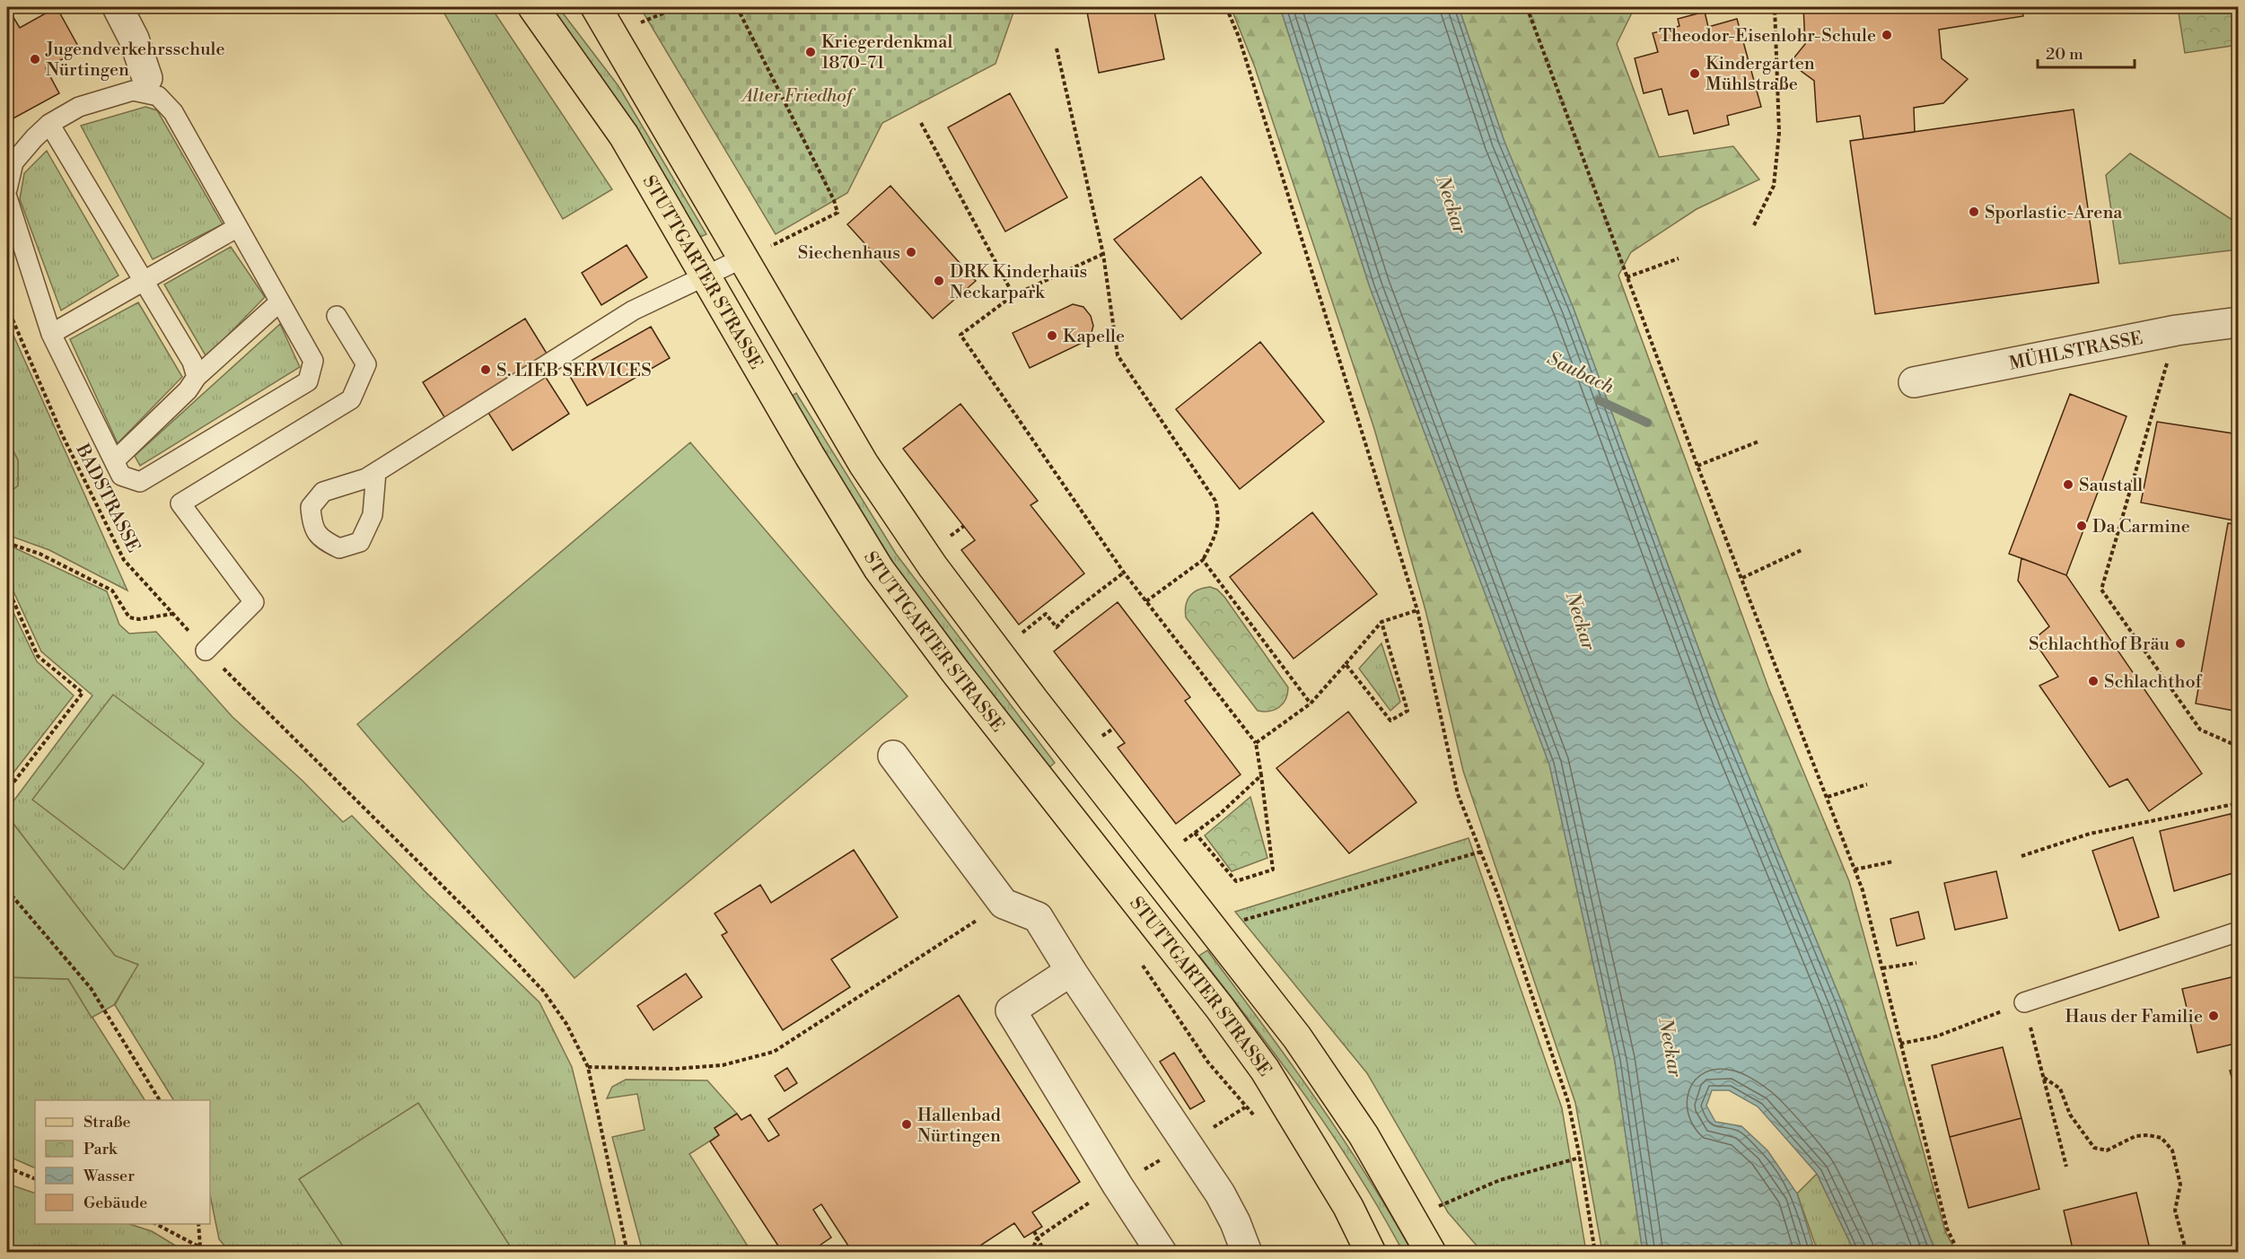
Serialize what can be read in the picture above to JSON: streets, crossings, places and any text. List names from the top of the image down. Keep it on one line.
{"streets":{"main road":["STUTTGARTER STRASSE"],"street":["MÜHLSTRASSE"],"path":["BADSTRASSE"]},"water":["Neckar","Saubach"],"parks":["Alter Friedhof"],"places":["Theodor-Eisenlohr-Schule","Kriegerdenkmal 1870-71","Jugendverkehrsschule Nürtingen","Kindergarten Mühlstraße","Sporlastic-Arena","Siechenhaus","DRK Kinderhaus Neckarpark","Kapelle","S. LIEB SERVICES","Saustall","Da Carmine","Schlachthof Bräu","Schlachthof","Haus der Familie","Hallenbad Nürtingen"],"legend":["Straße","Park","Wasser","Gebäude"],"scale_bar":"20 m"}
